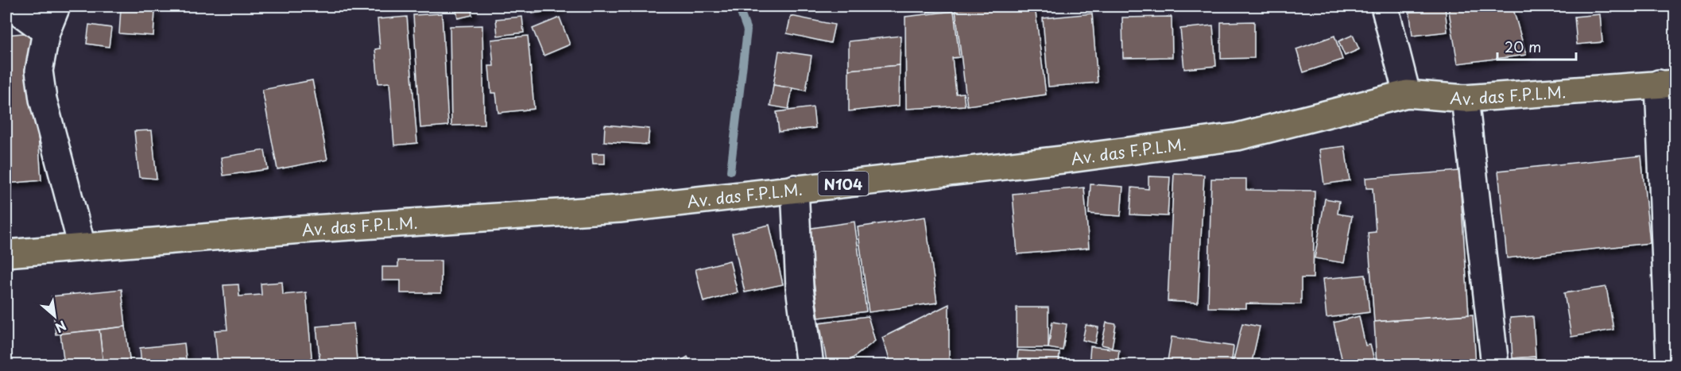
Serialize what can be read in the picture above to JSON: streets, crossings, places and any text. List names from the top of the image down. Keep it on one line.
{"streets":{"main road":["Av. das F.P.L.M.","N104"]},"scale_bar":"20 m","north":"bottom right"}
